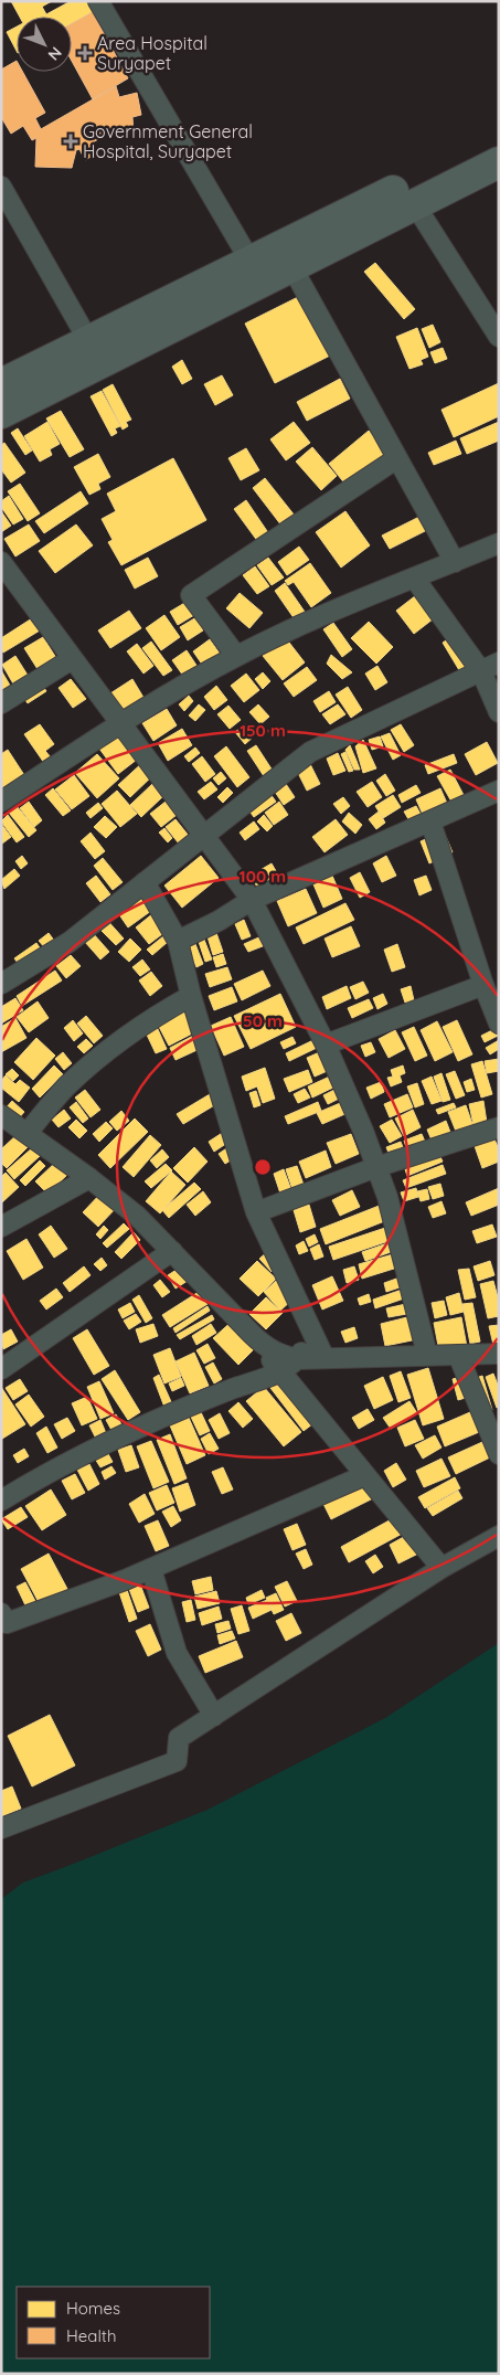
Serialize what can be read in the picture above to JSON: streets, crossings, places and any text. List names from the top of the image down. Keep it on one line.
{"places":{"health":["Area Hospital Suryapet","Government General Hospital, Suryapet"]},"legend":["Homes","Health"],"north":"bottom right","rings":["150 m","100 m","50 m"]}
